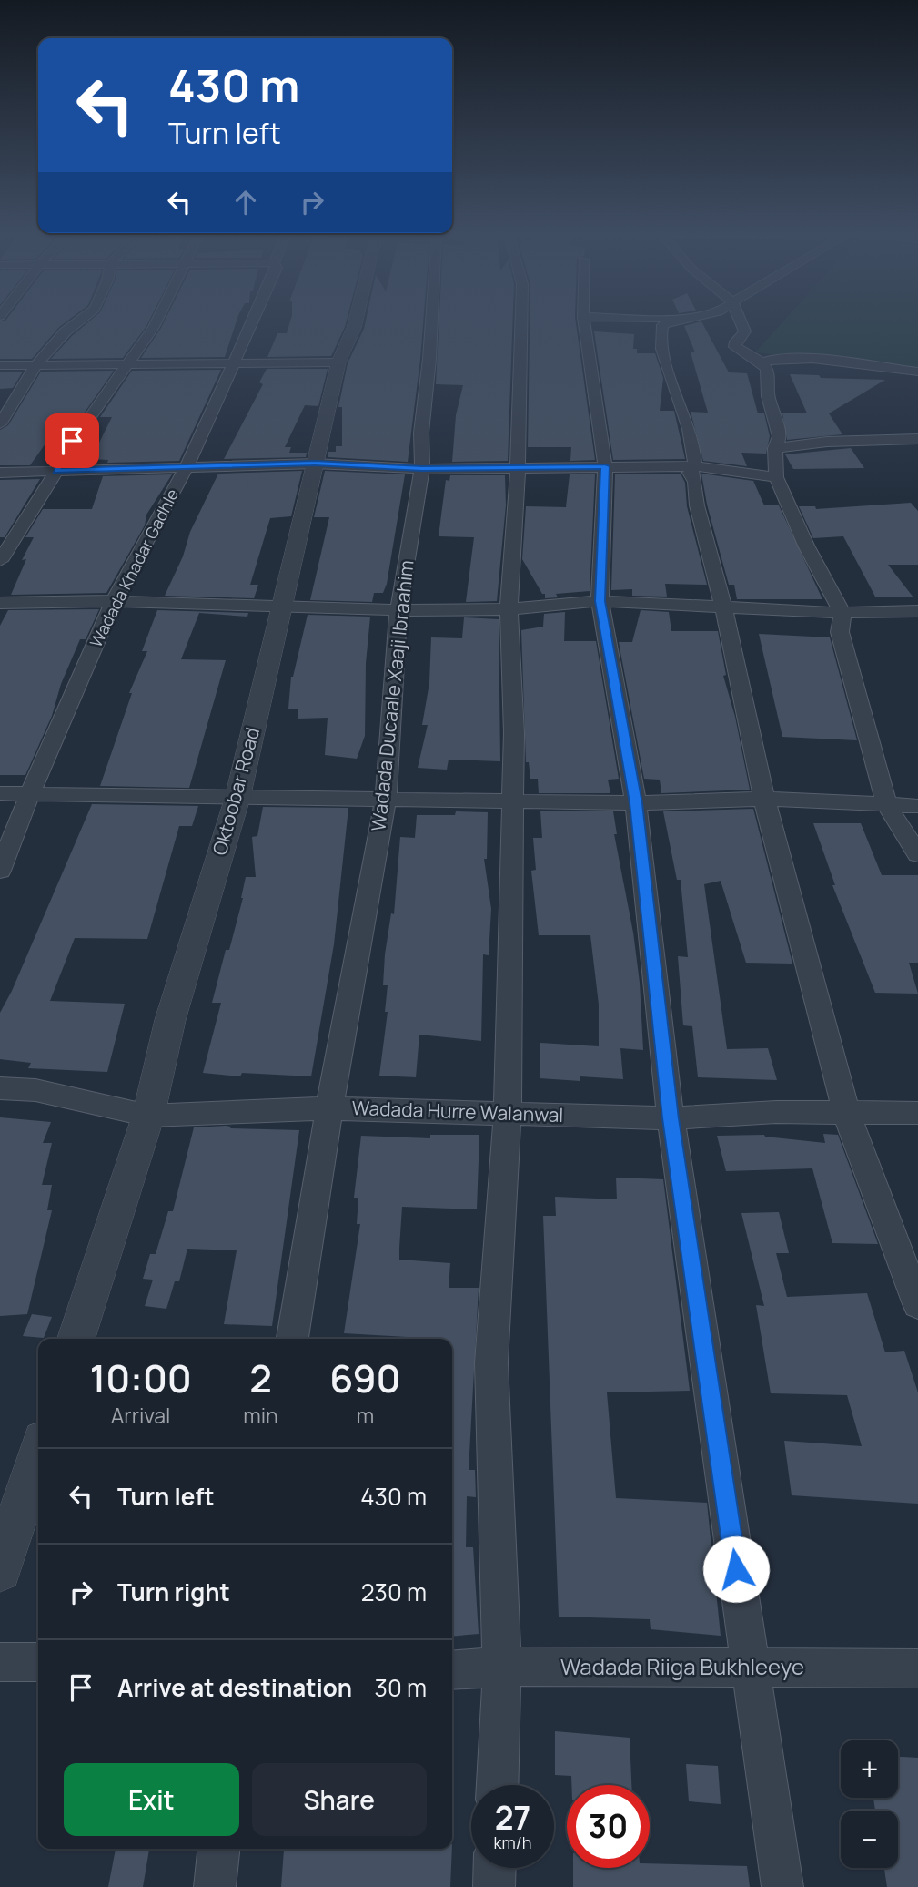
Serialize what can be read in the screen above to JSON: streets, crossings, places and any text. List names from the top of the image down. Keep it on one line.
{"streets":{"street":["Wadada Khadar Gadhle","Wadada Ducaale Xaaji Ibraahim","Oktoobar Road","Wadada Hurre Walanwal","Wadada Riiga Bukhleeye"]},"crossings":[["Wadada Ducaale Xaaji Ibraahim","Wadada Hurre Walanwal"],["Oktoobar Road","Wadada Hurre Walanwal"]],"page":{"turn":["430 m","Turn left"],"eta":["10:00","Arrival","2","min","690","m"],"list":[{"name":"Turn left","value":"430 m"},{"name":"Turn right","value":"230 m"},{"name":"Arrive at destination","value":"30 m"}],"map_buttons":["+","−"],"buttons":["Exit","Share"],"speed":"27 km/h","limit":"30"}}
